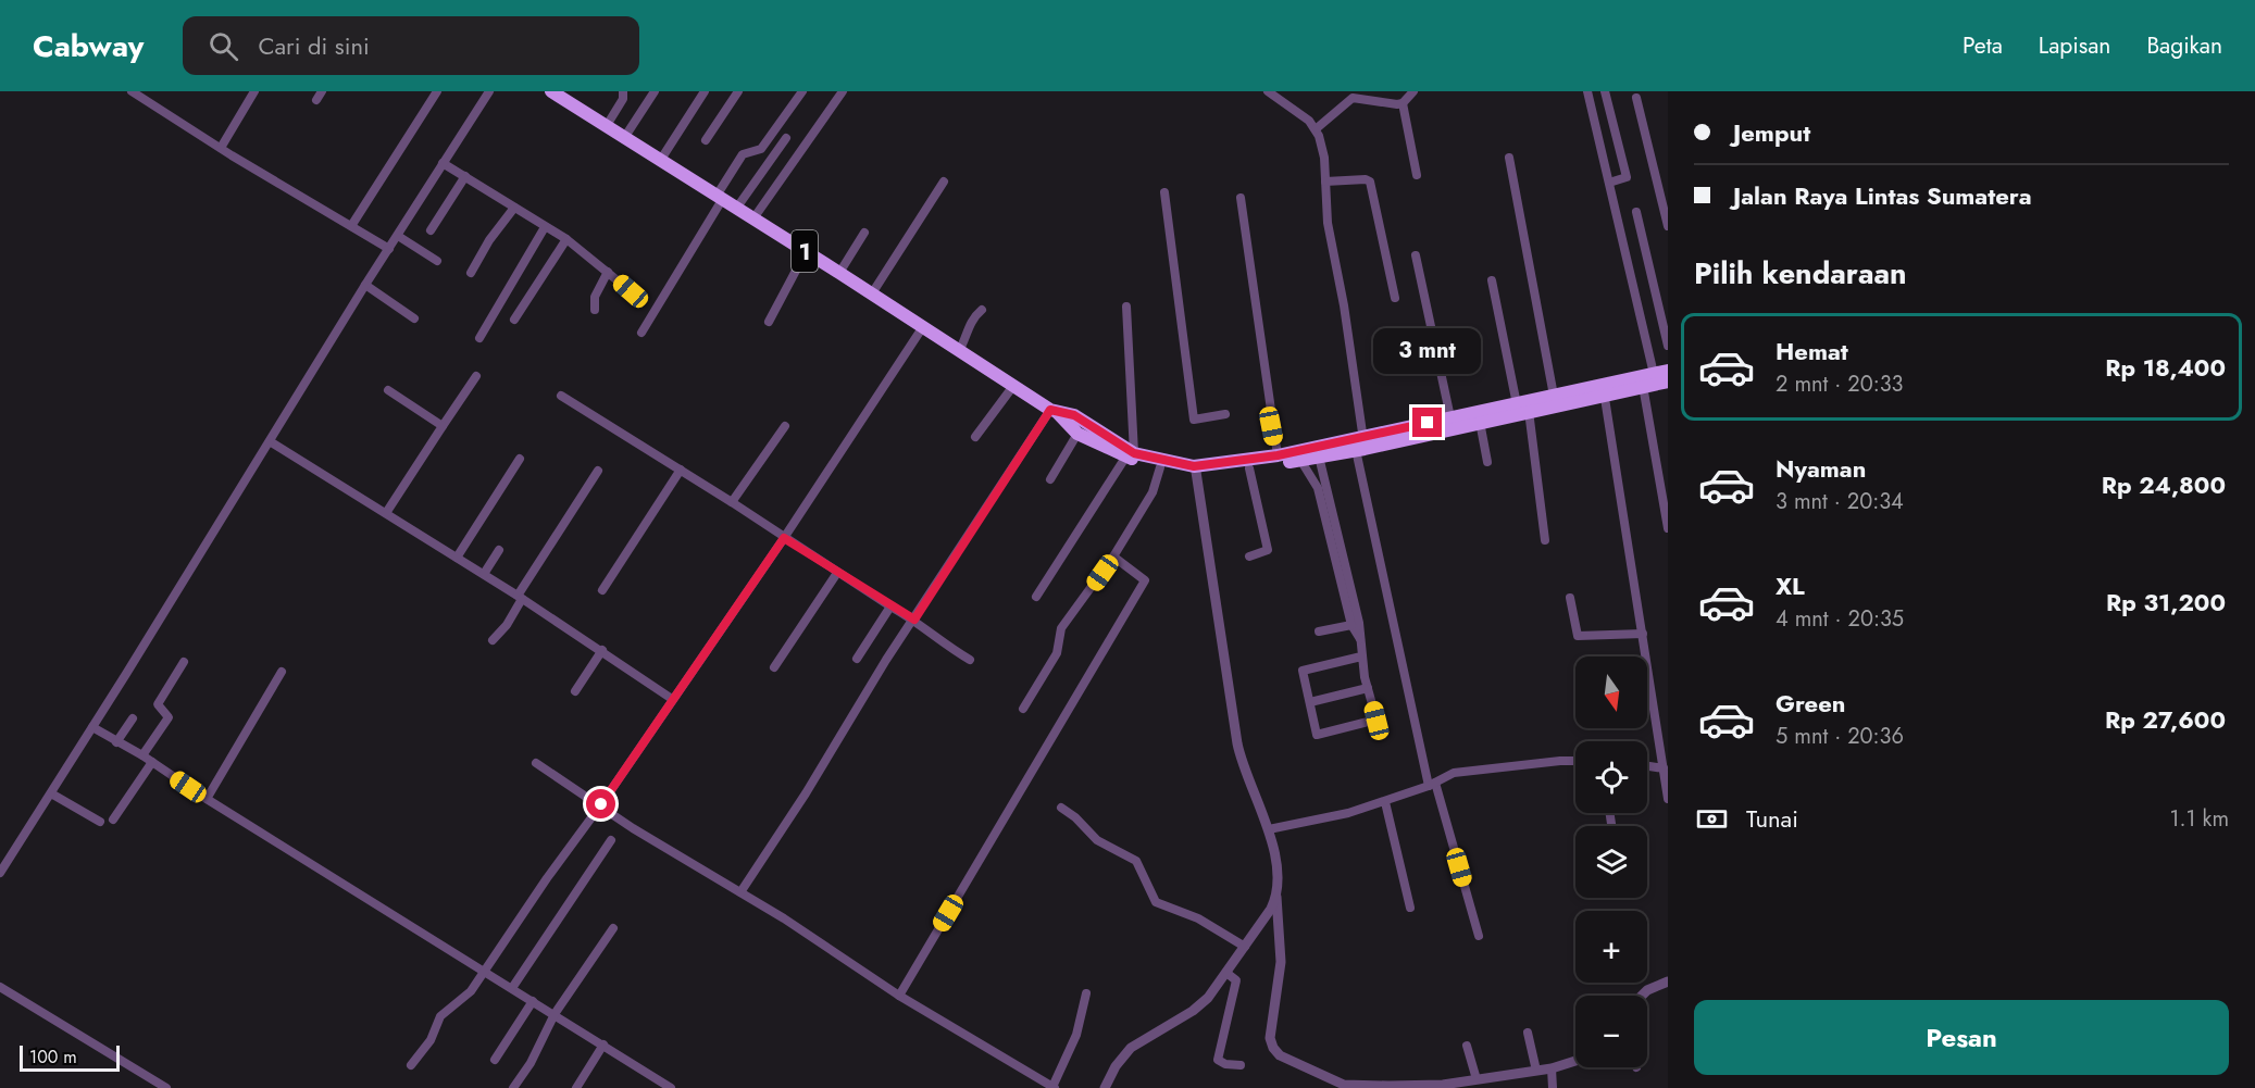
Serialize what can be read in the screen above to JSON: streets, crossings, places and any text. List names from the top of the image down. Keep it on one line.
{"streets":{"highway":["1"]},"scale_bar":"100 m","north":"bottom","page":{"header":"Cabway","search":"Cari di sini","nav":["Peta","Lapisan","Bagikan"],"banner":["Jemput","Jalan Raya Lintas Sumatera"],"heading":"Pilih kendaraan","list":[{"name":"Hemat","note":"2 mnt · 20:33","value":"Rp 18,400"},{"name":"Nyaman","note":"3 mnt · 20:34","value":"Rp 24,800"},{"name":"XL","note":"4 mnt · 20:35","value":"Rp 31,200"},{"name":"Green","note":"5 mnt · 20:36","value":"Rp 27,600"}],"bubble":"3 mnt","map_buttons":["+","−"],"pay":["Tunai","1.1 km"],"buttons":"Pesan","scale":"100 m"}}
